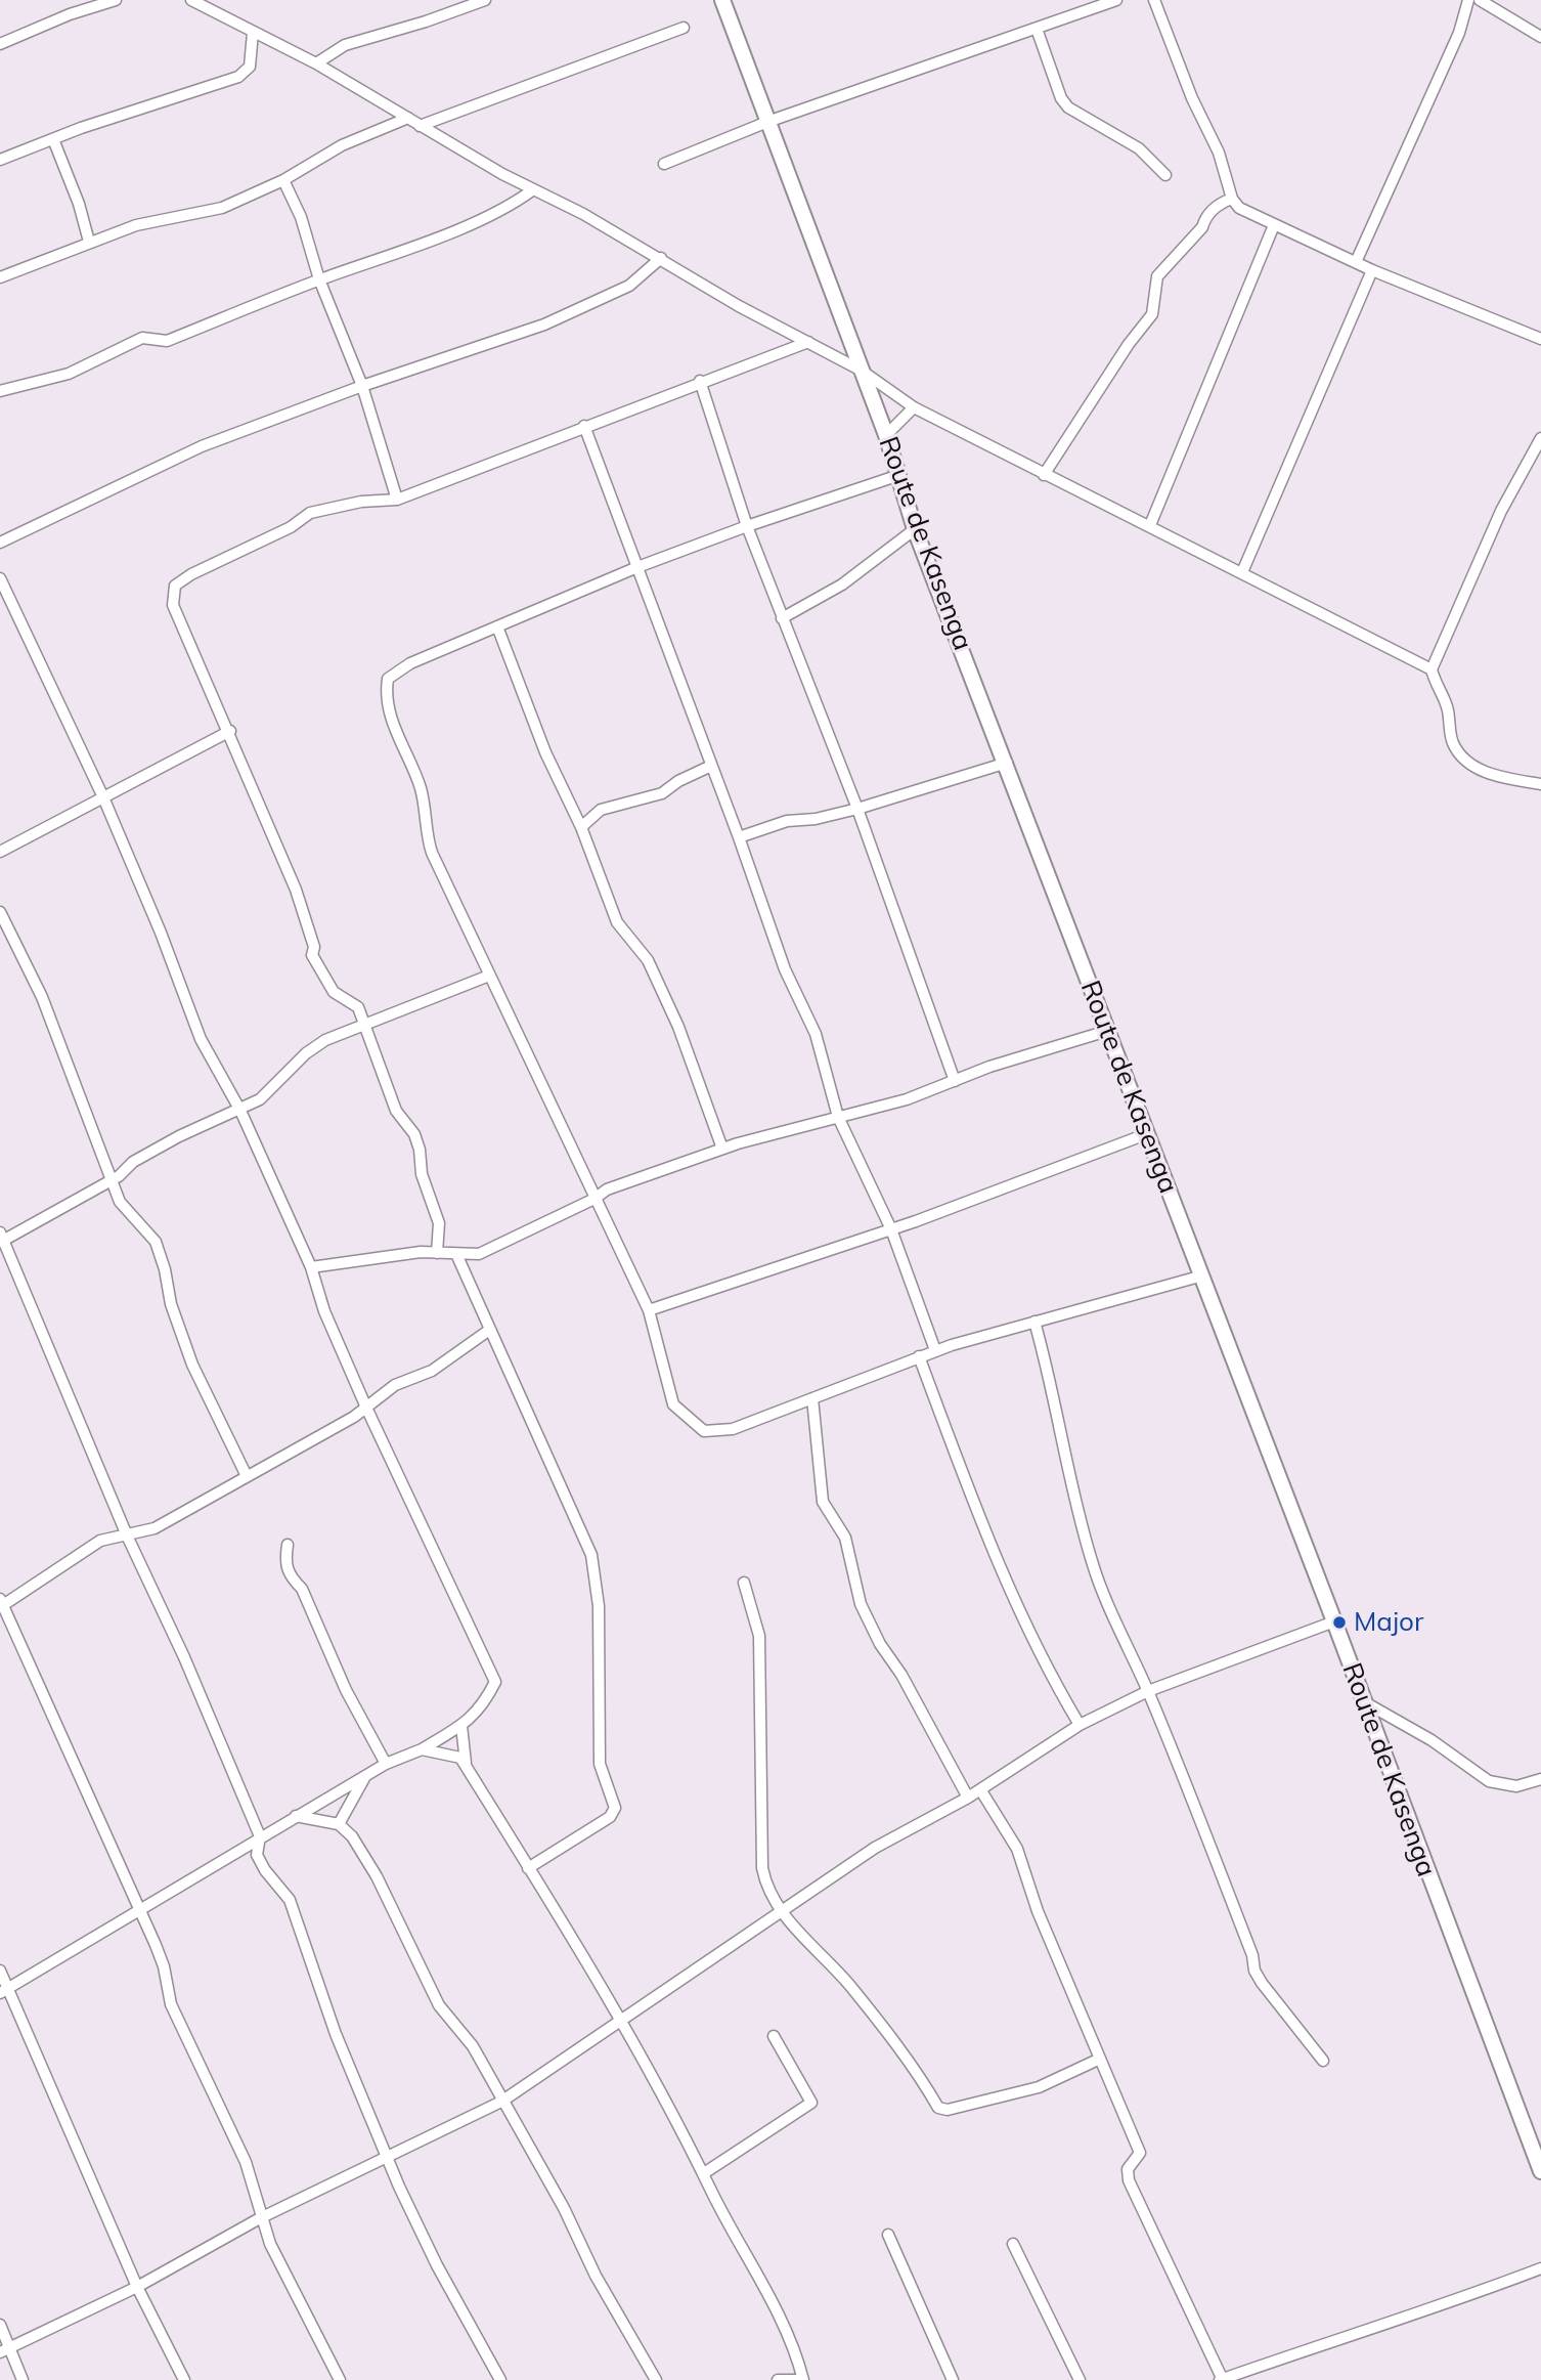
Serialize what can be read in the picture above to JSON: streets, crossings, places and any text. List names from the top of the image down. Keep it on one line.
{"streets":{"highway":["Route de Kasenga"]},"places":["Major"]}
